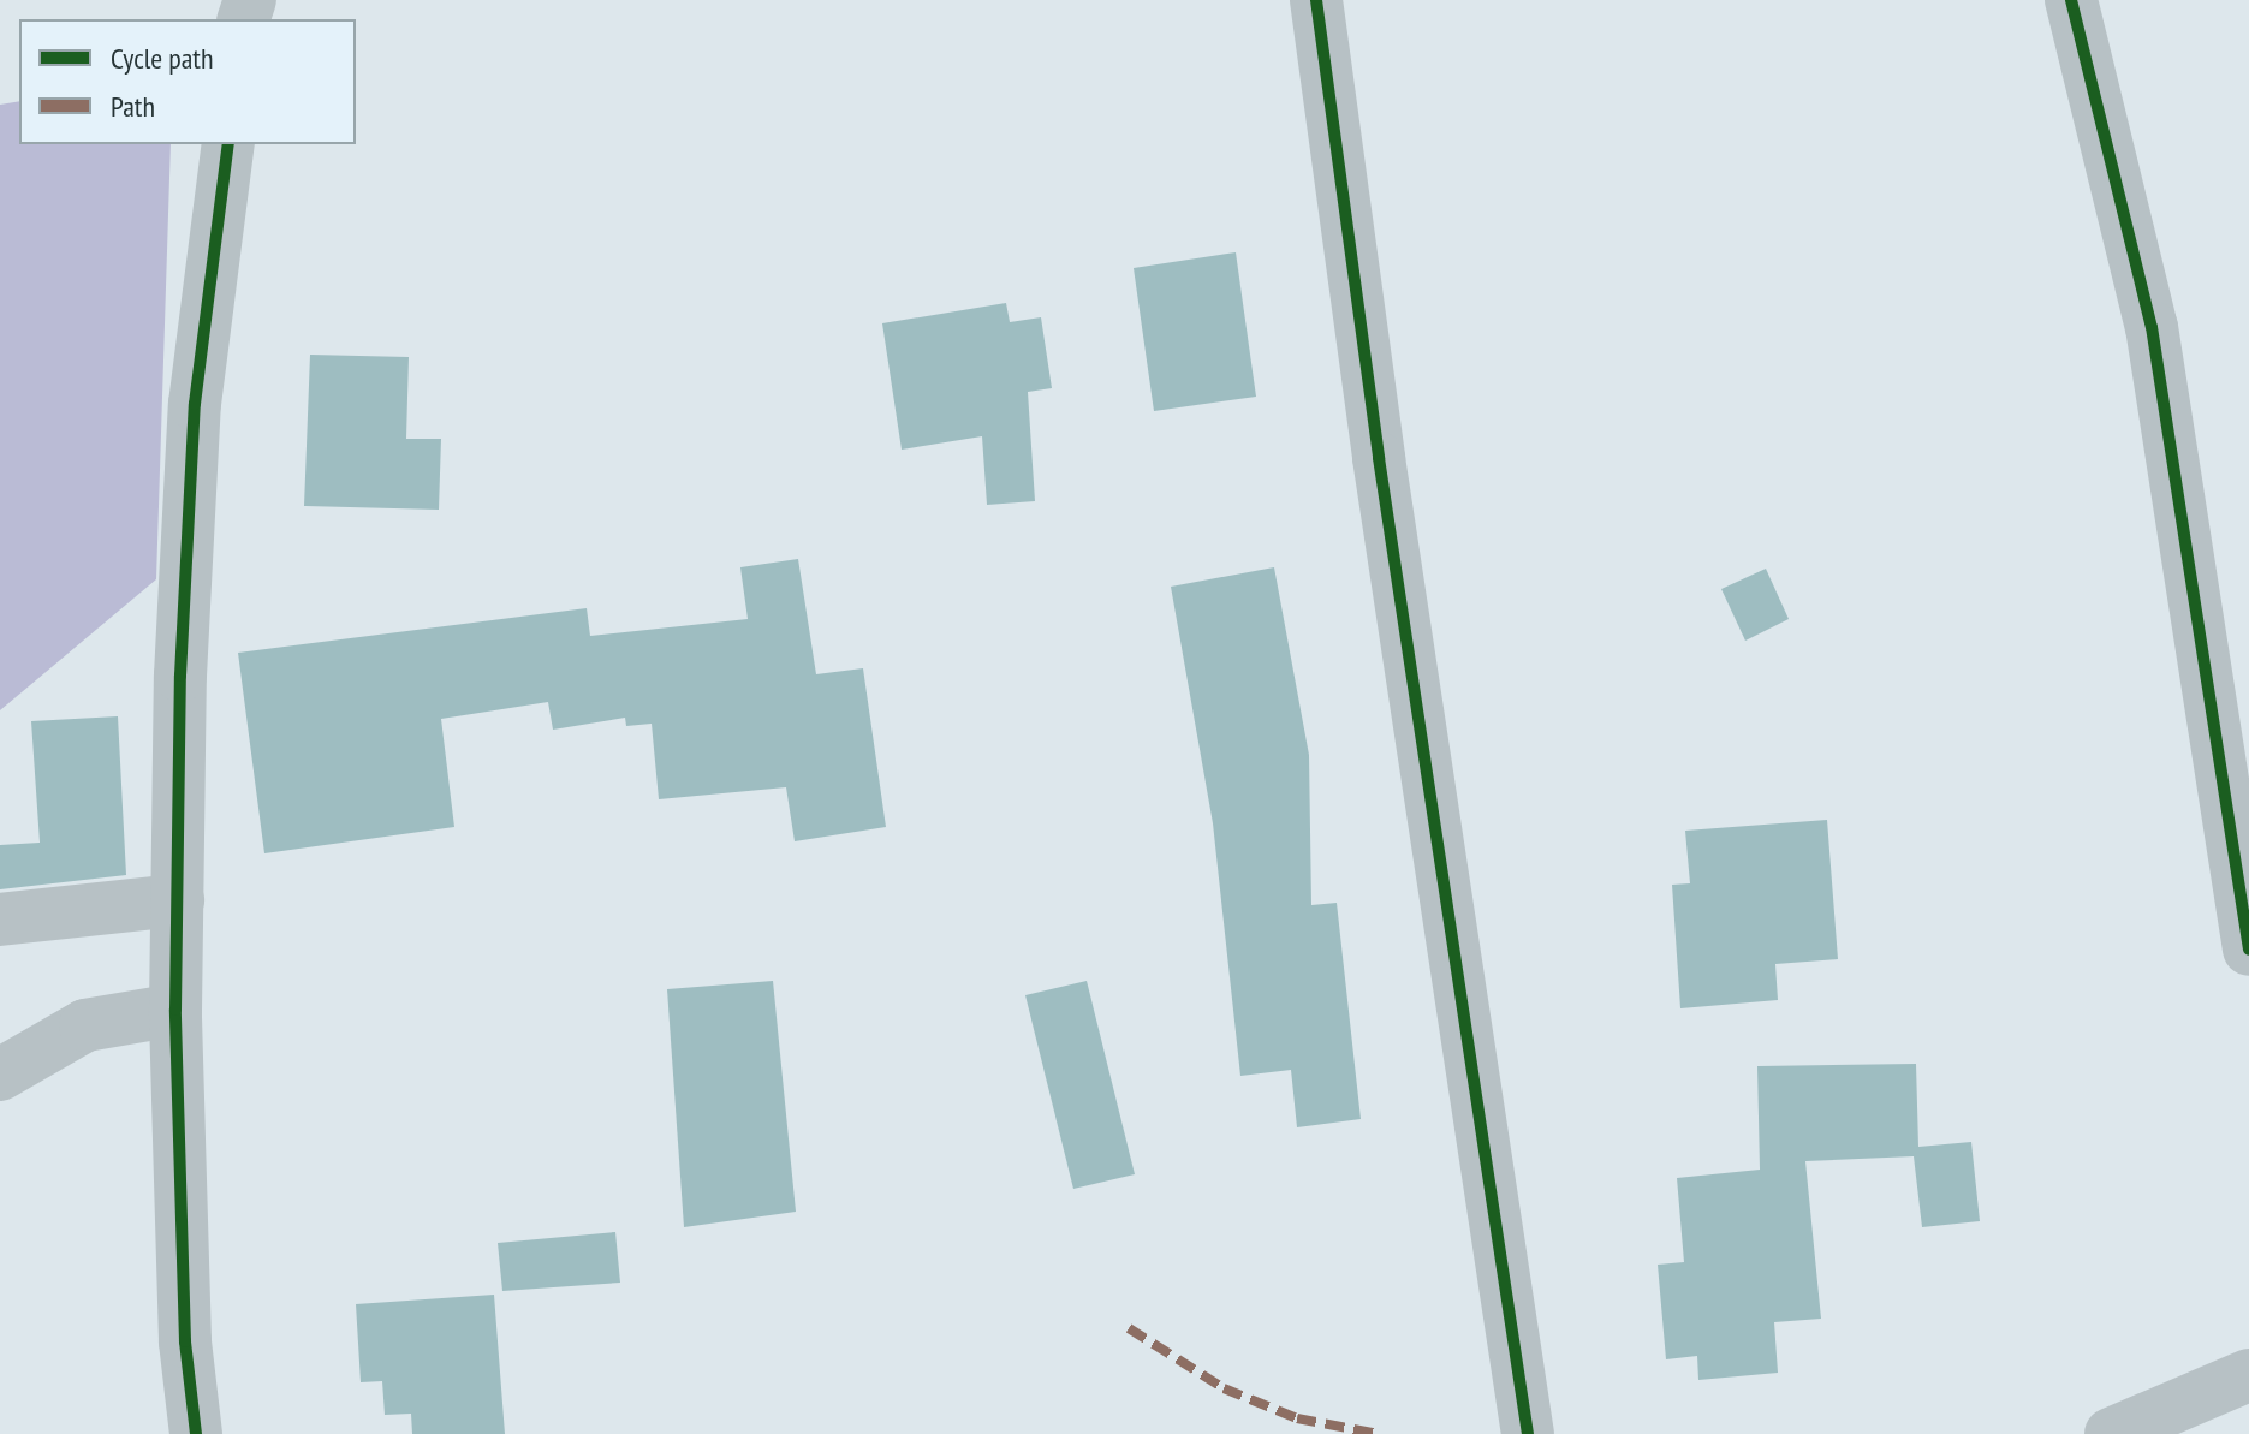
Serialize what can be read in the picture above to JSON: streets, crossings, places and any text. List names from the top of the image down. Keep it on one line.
{"legend":["Cycle path","Path"]}
